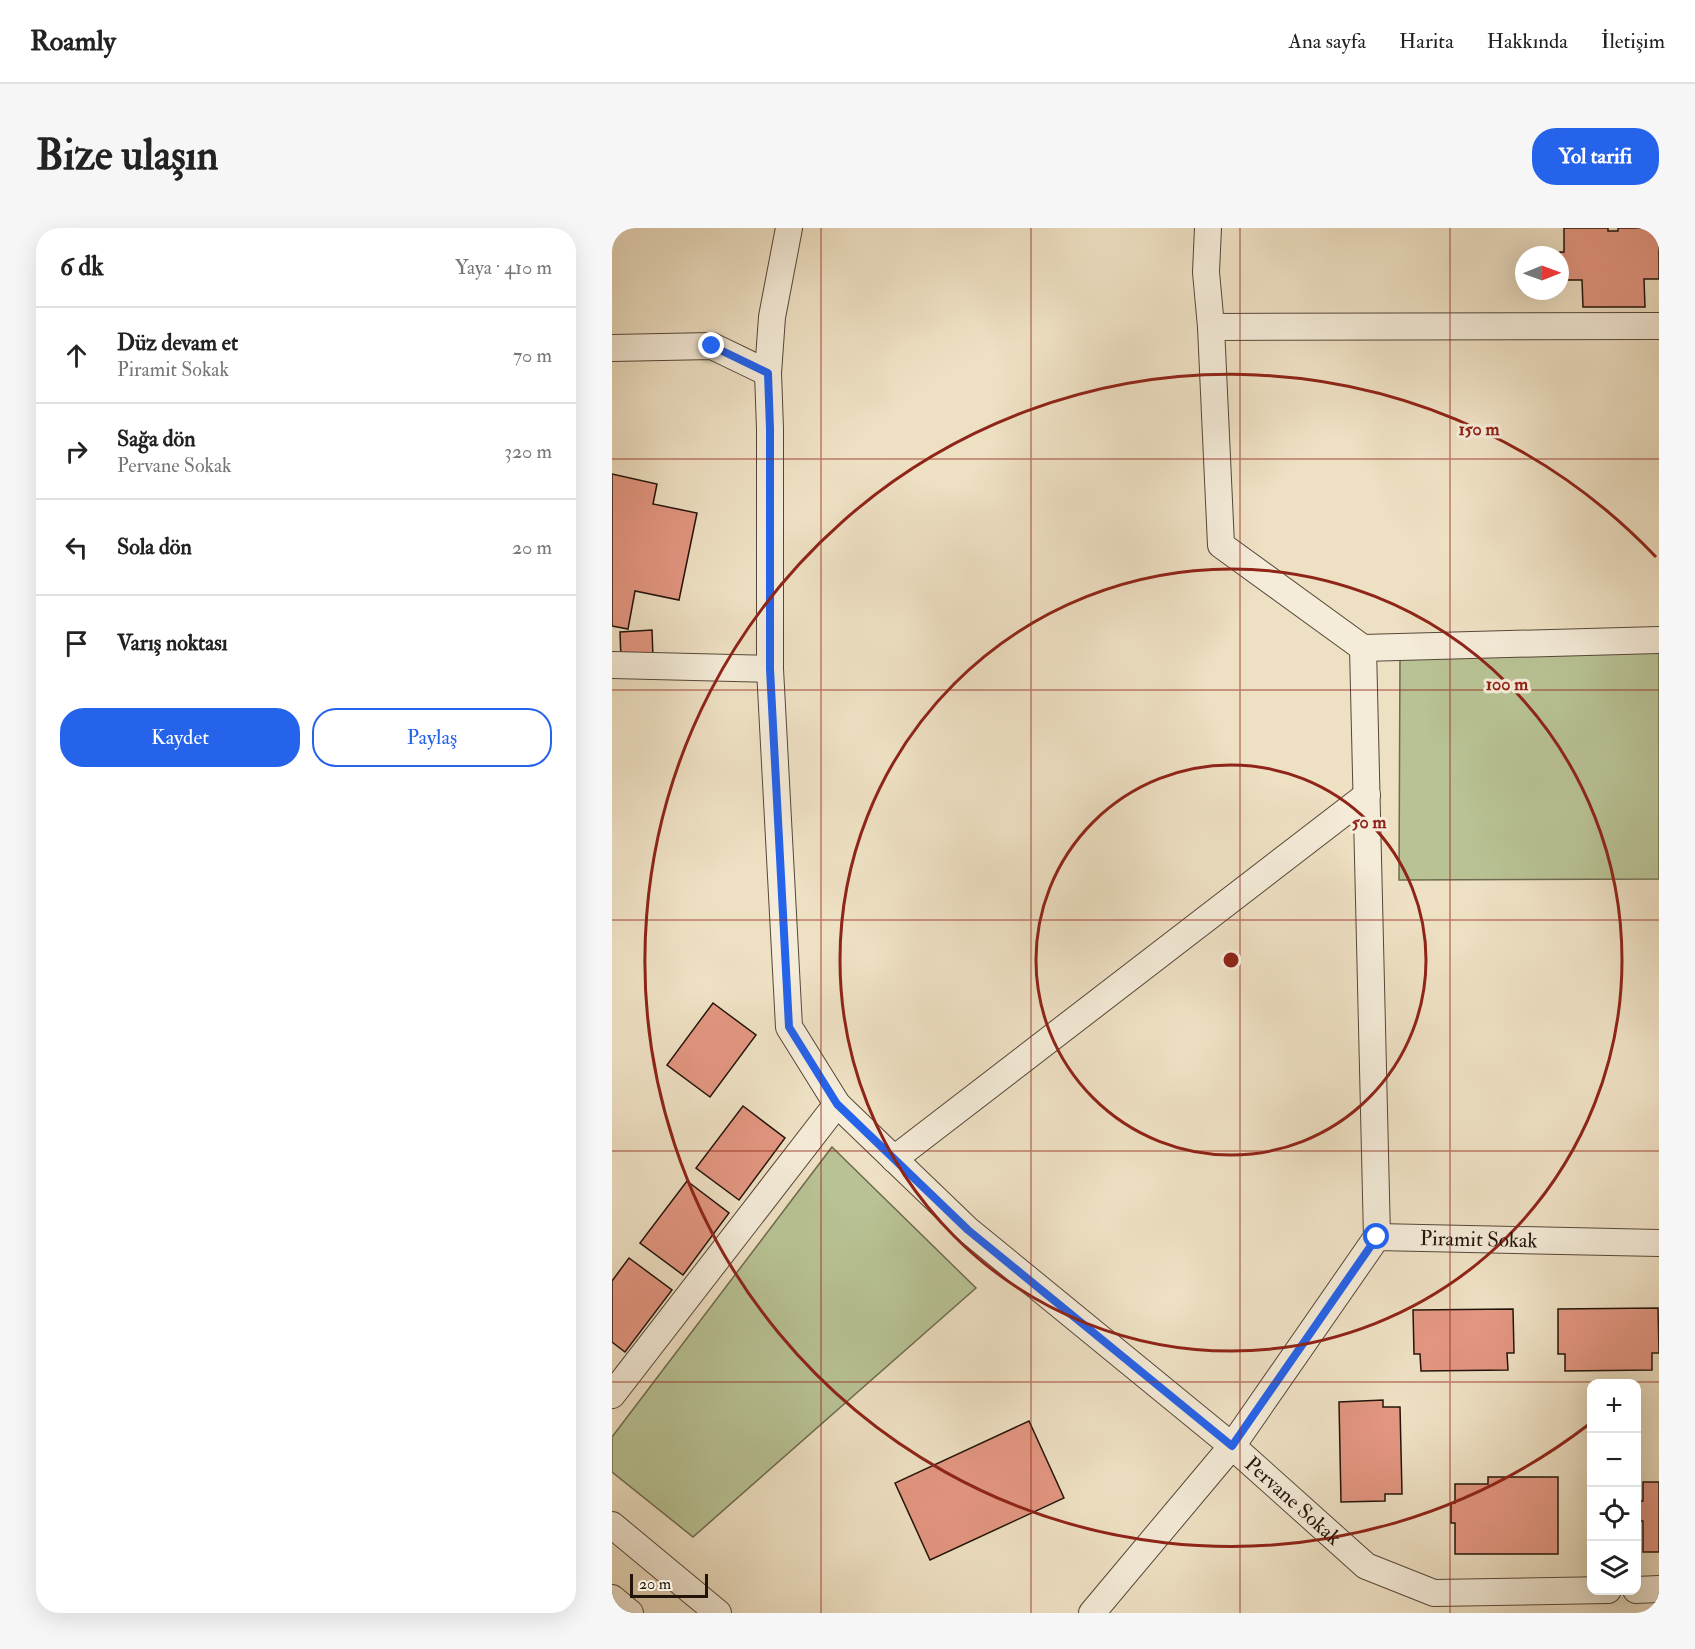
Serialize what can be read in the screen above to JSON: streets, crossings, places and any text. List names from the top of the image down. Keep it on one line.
{"streets":{"street":["Piramit Sokak","Pervane Sokak"]},"scale_bar":"20 m","north":"right","page":{"header":"Roamly","nav":["Ana sayfa","Harita","Hakkında","İletişim"],"buttons":["Yol tarifi",["Kaydet","Paylaş"]],"title":"Bize ulaşın","heading":["6 dk","Yaya · 410 m"],"list":[["Düz devam et","Piramit Sokak","70 m"],["Sağa dön","Pervane Sokak","320 m"],["Sola dön","20 m"],"Varış noktası"],"map_buttons":["+","−"],"scale":"20 m"},"rings":["150 m","100 m","50 m"]}
